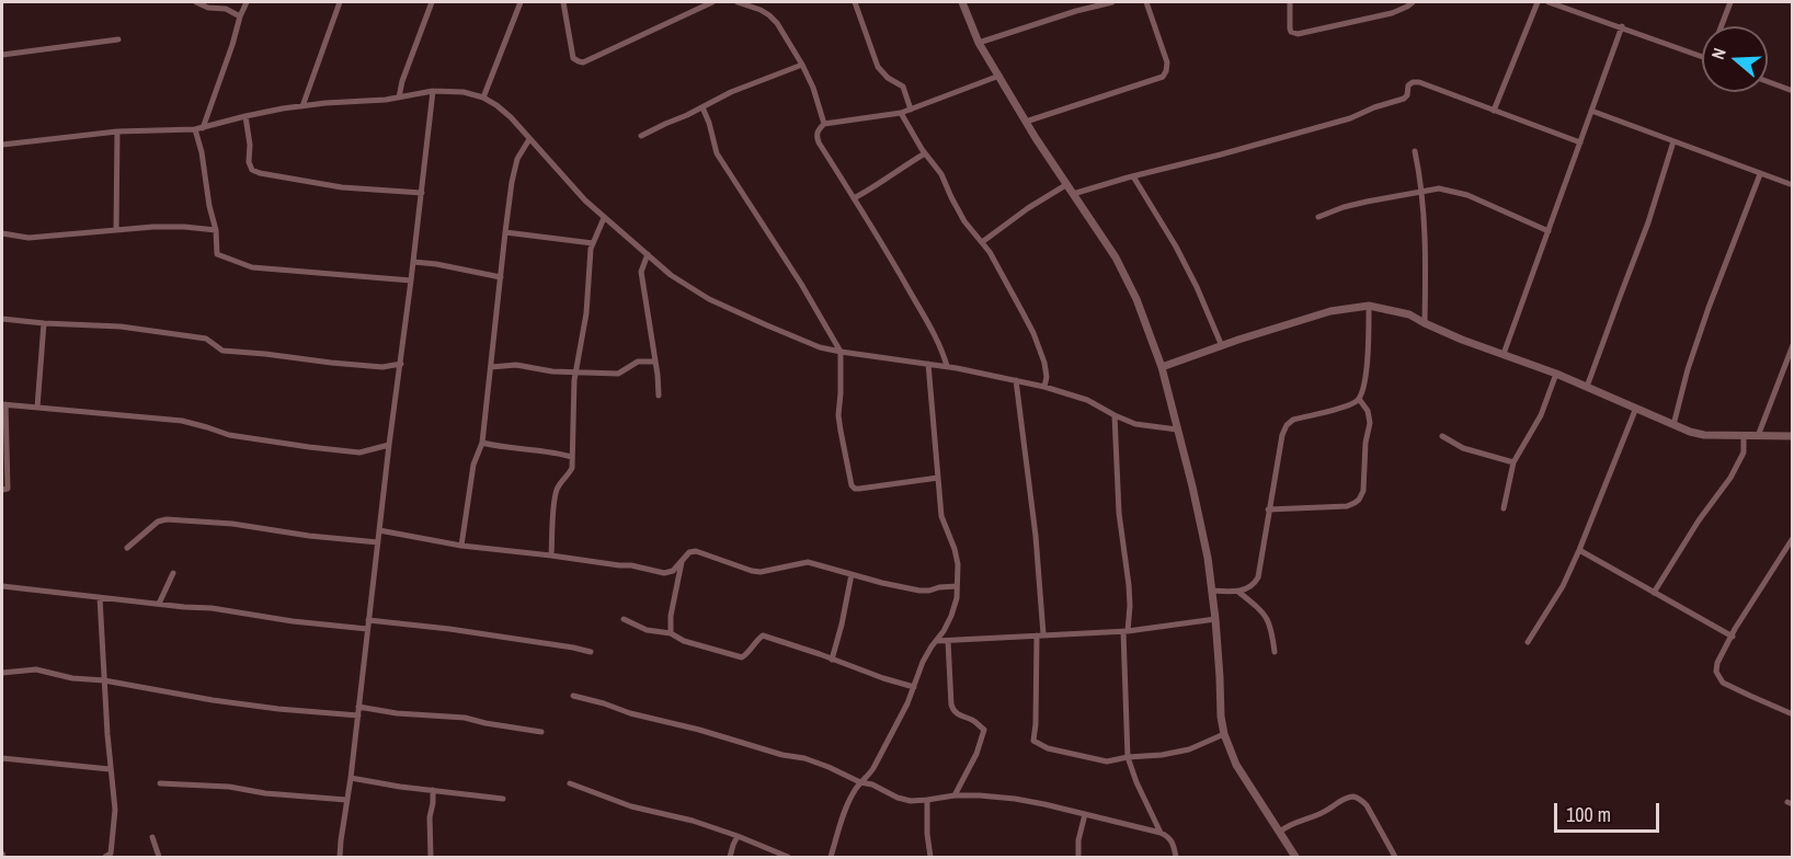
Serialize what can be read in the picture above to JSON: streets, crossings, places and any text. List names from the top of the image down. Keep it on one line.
{"scale_bar":"100 m","north":"left"}
